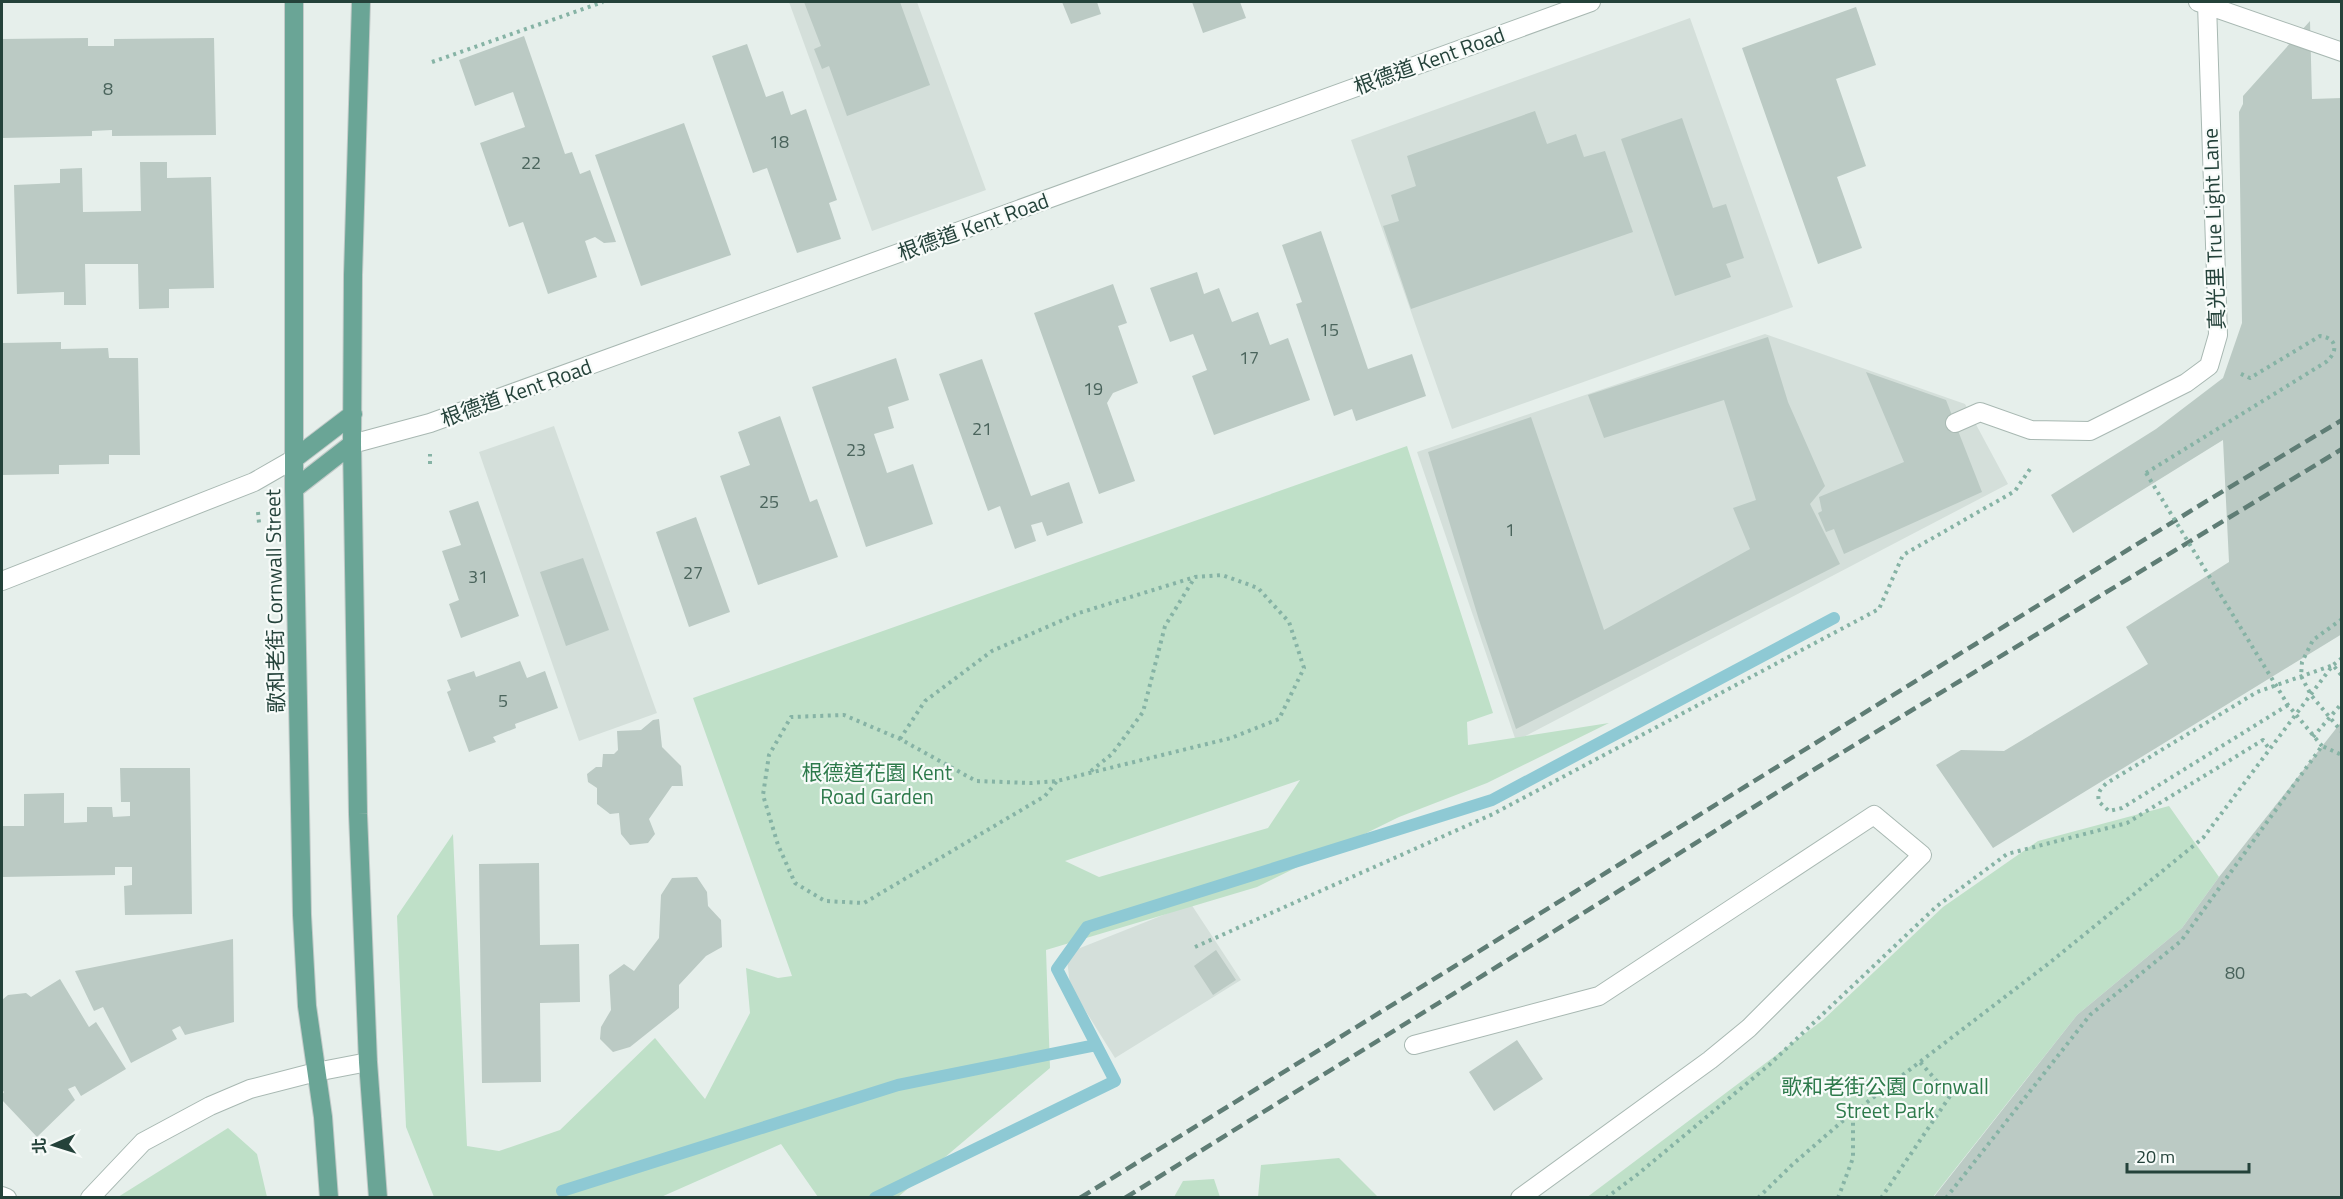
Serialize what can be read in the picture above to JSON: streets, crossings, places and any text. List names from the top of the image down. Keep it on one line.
{"streets":{"main road":["歌和老街 Cornwall Street"],"street":["根德道 Kent Road","真光里 True Light Lane"]},"parks":["根德道花園 Kent Road Garden","歌和老街公園 Cornwall Street Park"],"house_numbers":["8","18","22","15","17","19","21","23","25","1","27","31","5","80"],"scale_bar":"20 m","north":"left"}
